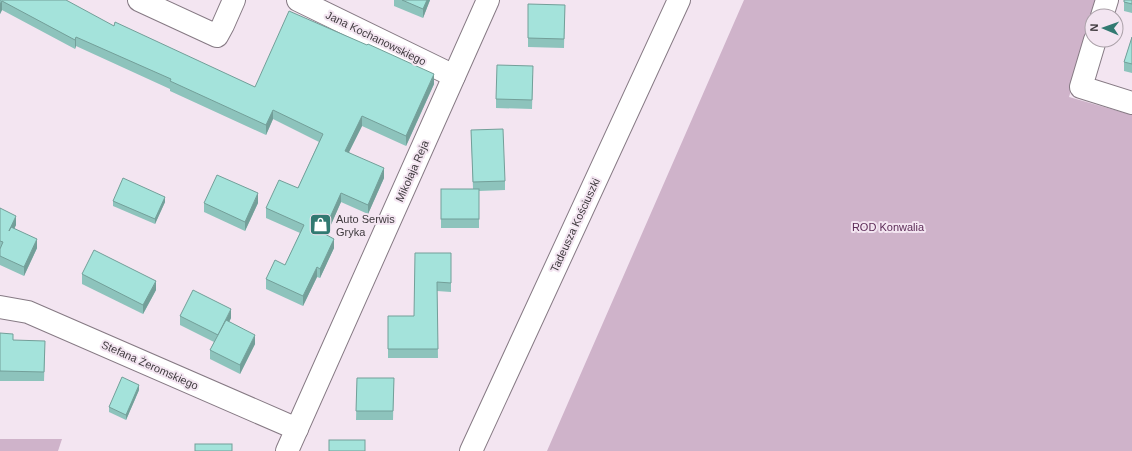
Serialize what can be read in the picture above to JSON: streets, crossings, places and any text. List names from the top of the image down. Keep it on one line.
{"streets":{"street":["Jana Kochanowskiego","Mikołaja Reja","Tadeusza Kościuszki","Stefana Żeromskiego"]},"crossings":[["Jana Kochanowskiego","Mikołaja Reja"],["Mikołaja Reja","Stefana Żeromskiego"]],"parks":["ROD Konwalia"],"places":{"shop":["Auto Serwis Gryka"]},"north":"left"}
